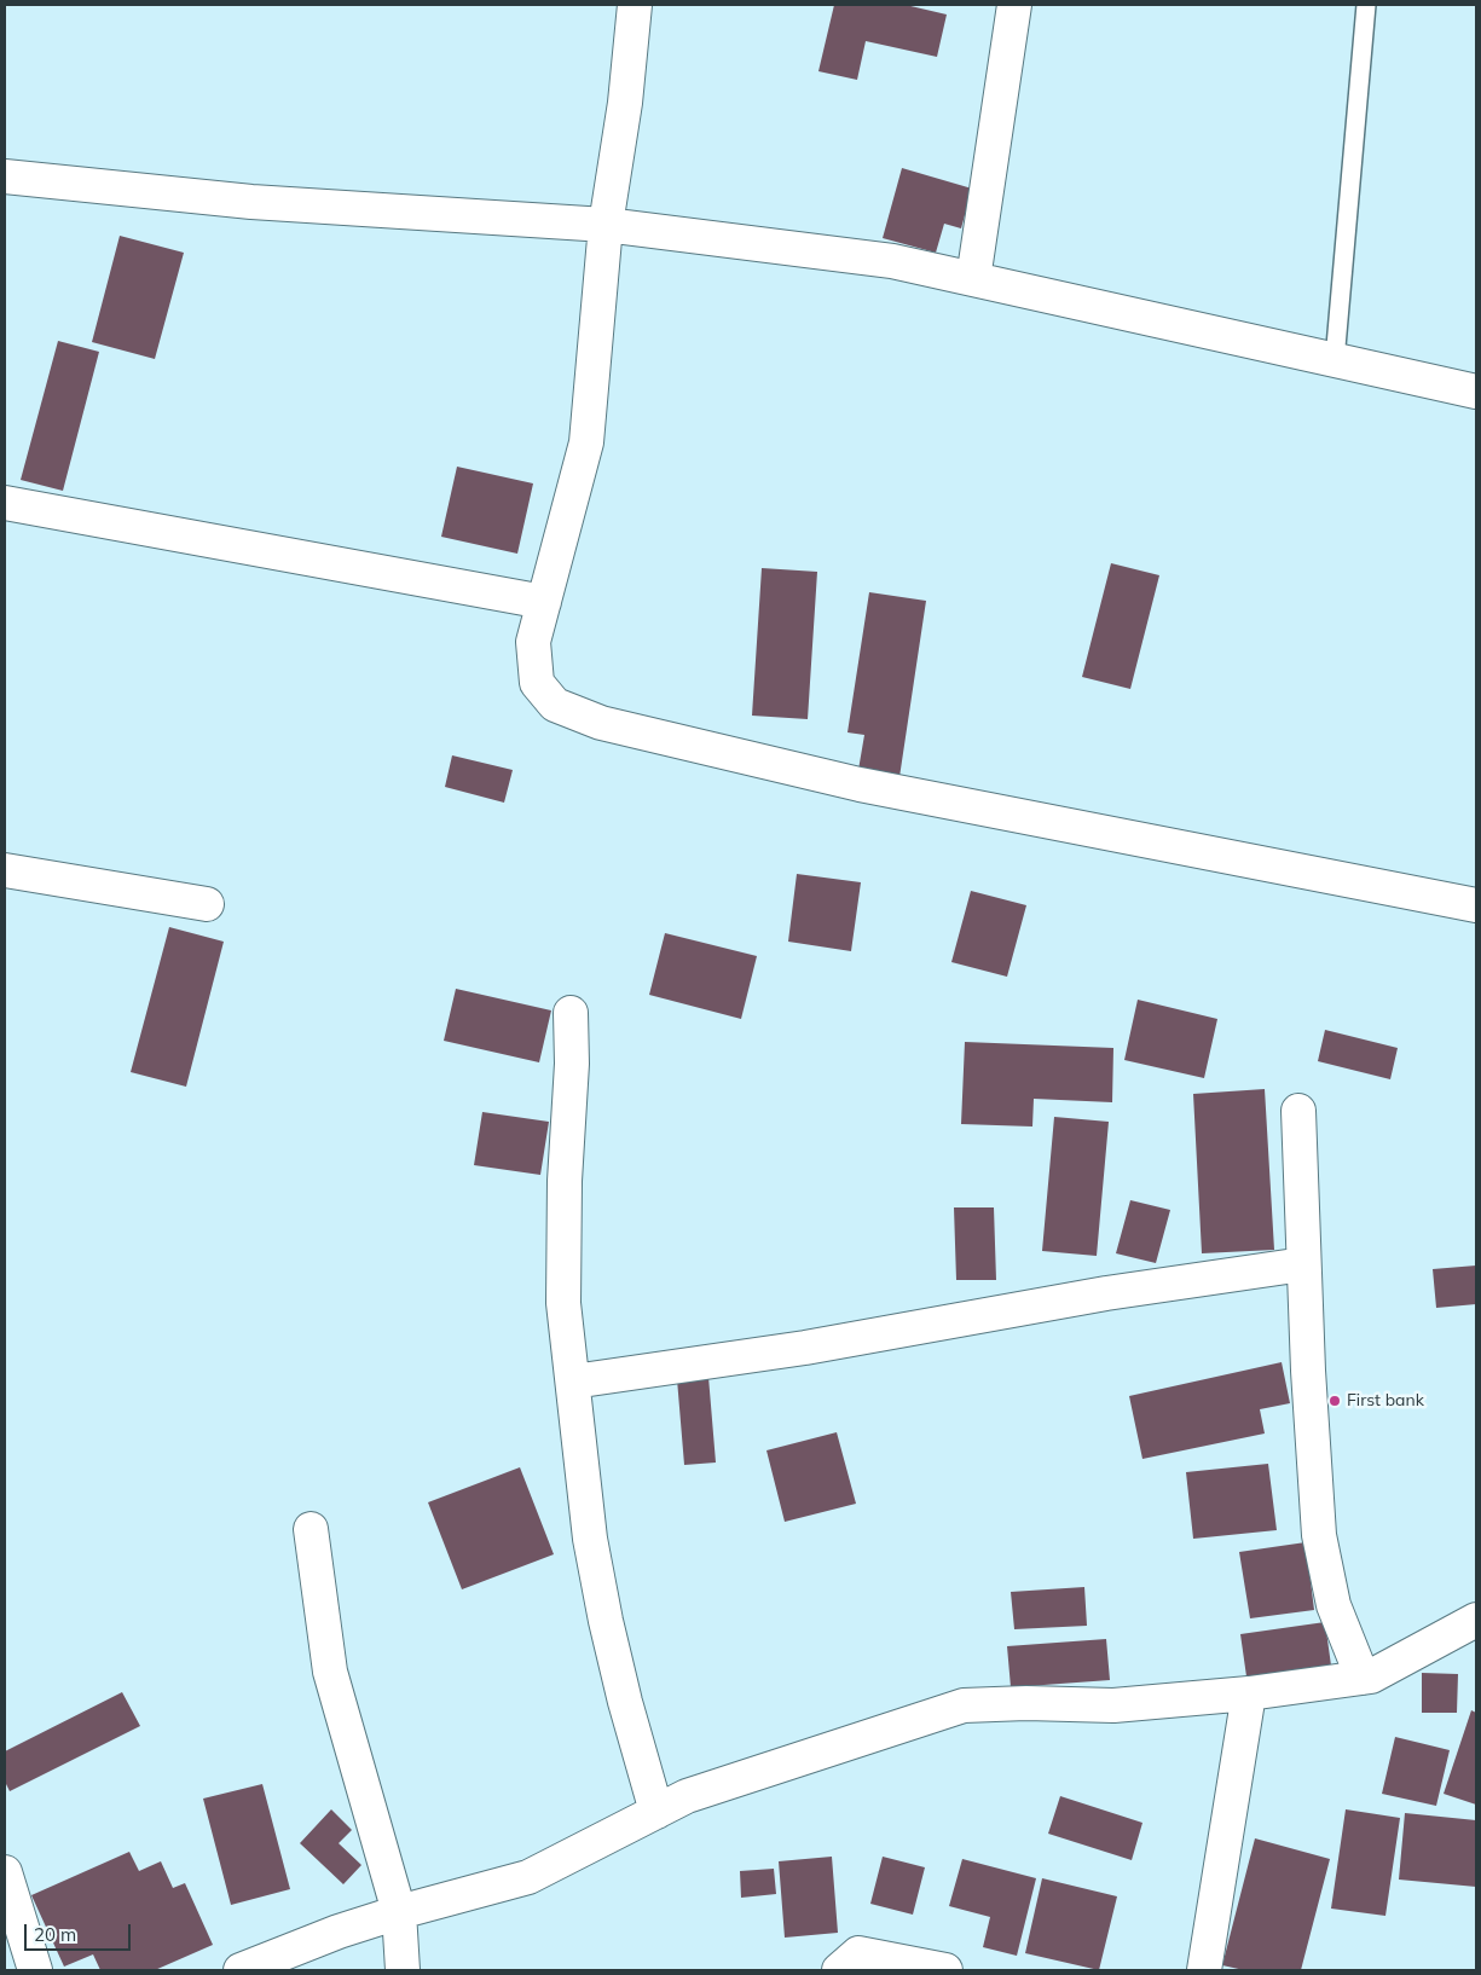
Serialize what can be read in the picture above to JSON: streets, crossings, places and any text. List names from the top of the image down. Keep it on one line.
{"places":["First bank"],"scale_bar":"20 m"}
